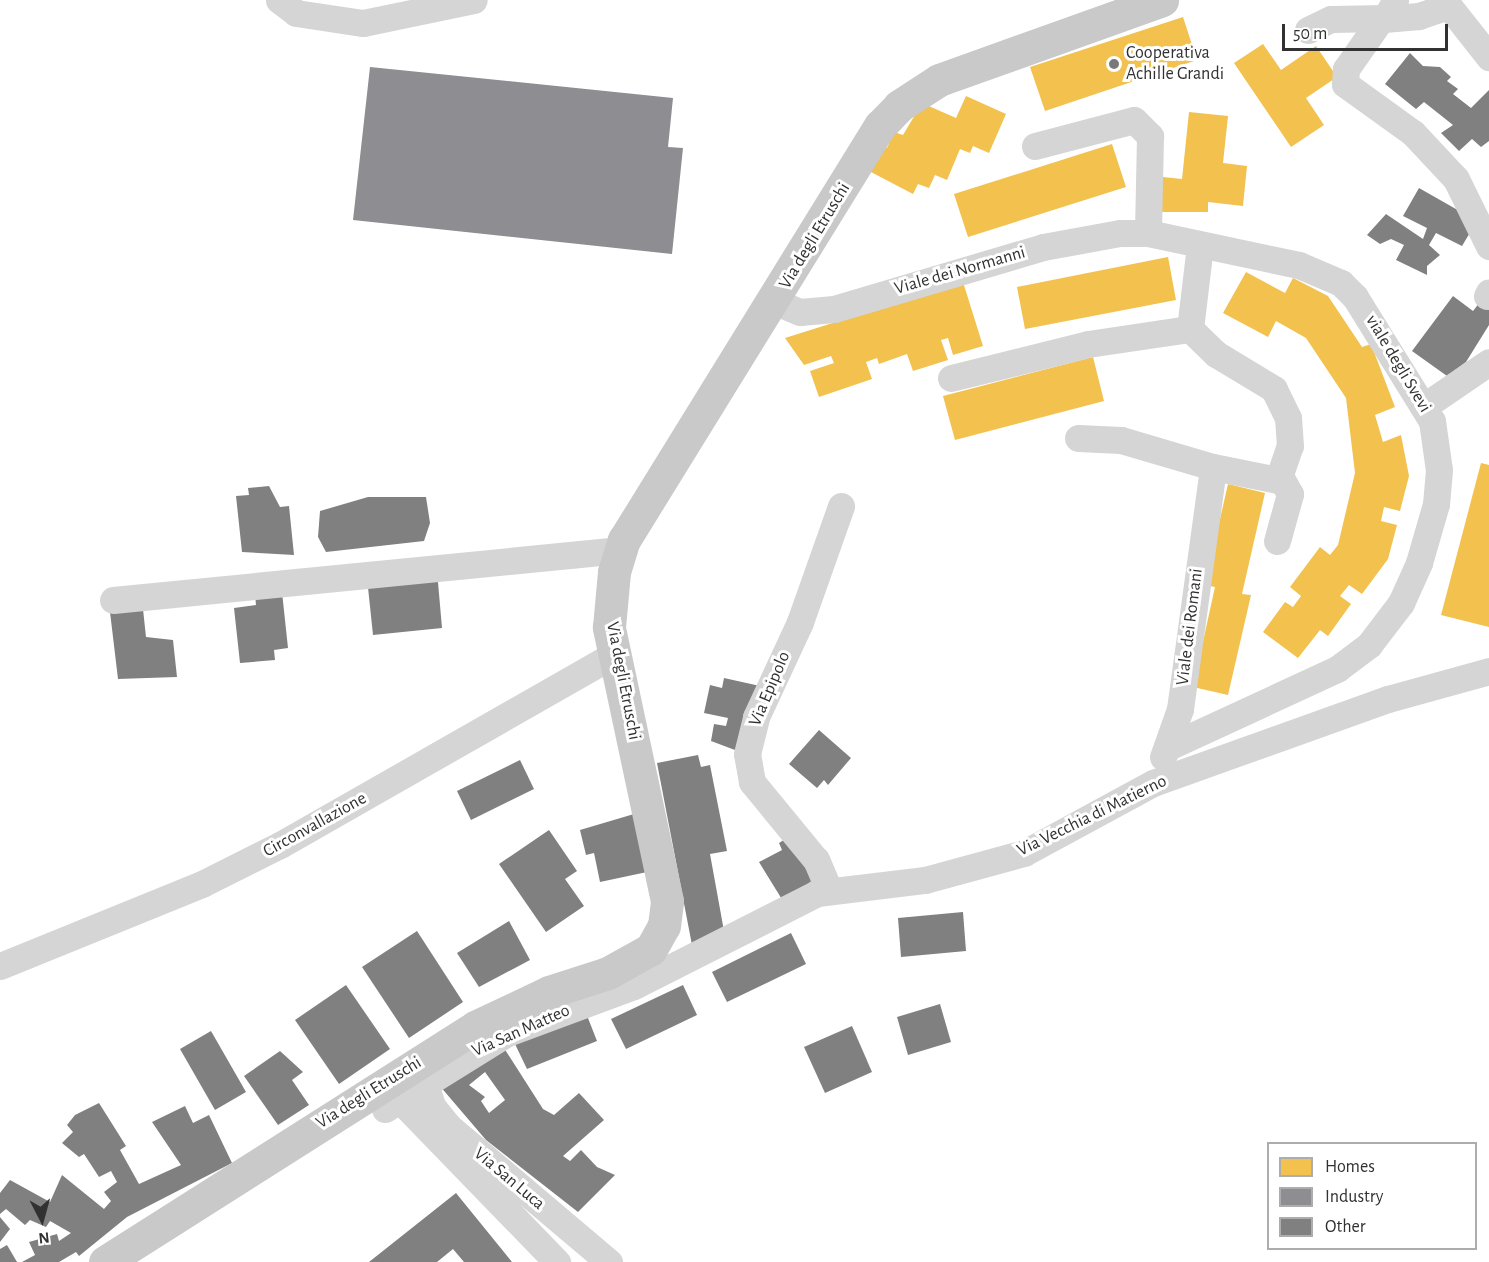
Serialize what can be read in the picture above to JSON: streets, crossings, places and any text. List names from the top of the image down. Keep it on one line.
{"streets":{"main road":["Via degli Etruschi"],"street":["Viale dei Normanni","viale degli Svevi","Viale dei Romani","Via Epipolo","Via Vecchia di Matierno","Circonvallazione","Via San Matteo","Via San Luca"]},"crossings":[["Via degli Etruschi","Viale dei Normanni"],["Via degli Etruschi","Via Vecchia di Matierno"],["Via degli Etruschi","Circonvallazione"],["Via degli Etruschi","Via San Matteo"],["Viale dei Normanni","viale degli Svevi"],["viale degli Svevi","Viale dei Romani"],["Viale dei Romani","Via Vecchia di Matierno"],["Via Epipolo","Via Vecchia di Matierno"],["Via Vecchia di Matierno","Via San Matteo"],["Via San Matteo","Via San Luca"]],"places":["Cooperativa Achille Grandi"],"legend":["Homes","Industry","Other"],"scale_bar":"50 m","north":"bottom"}
